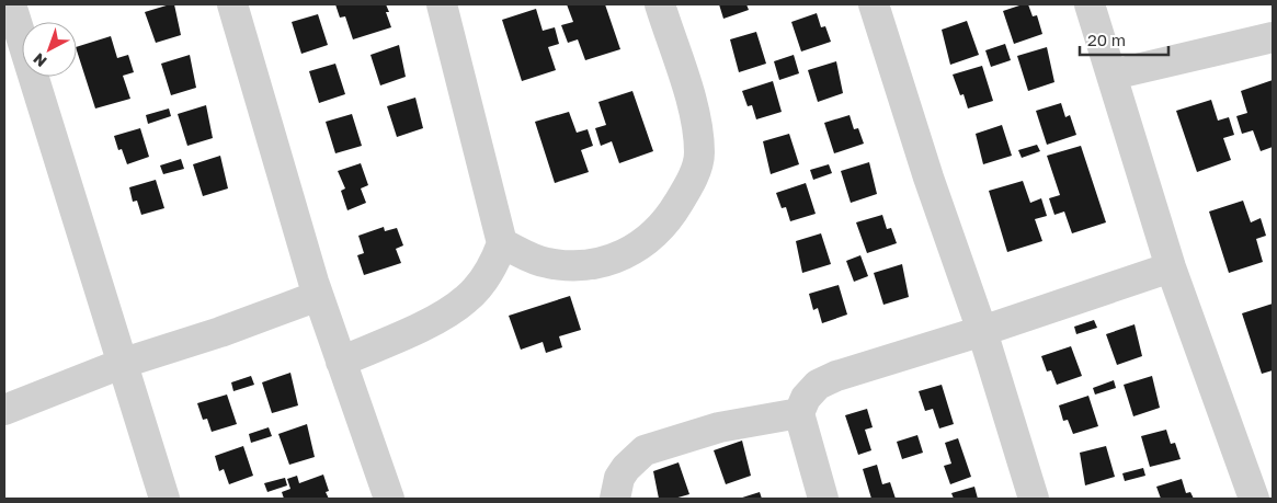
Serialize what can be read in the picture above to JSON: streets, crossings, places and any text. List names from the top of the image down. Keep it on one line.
{"scale_bar":"20 m","north":"bottom left"}
